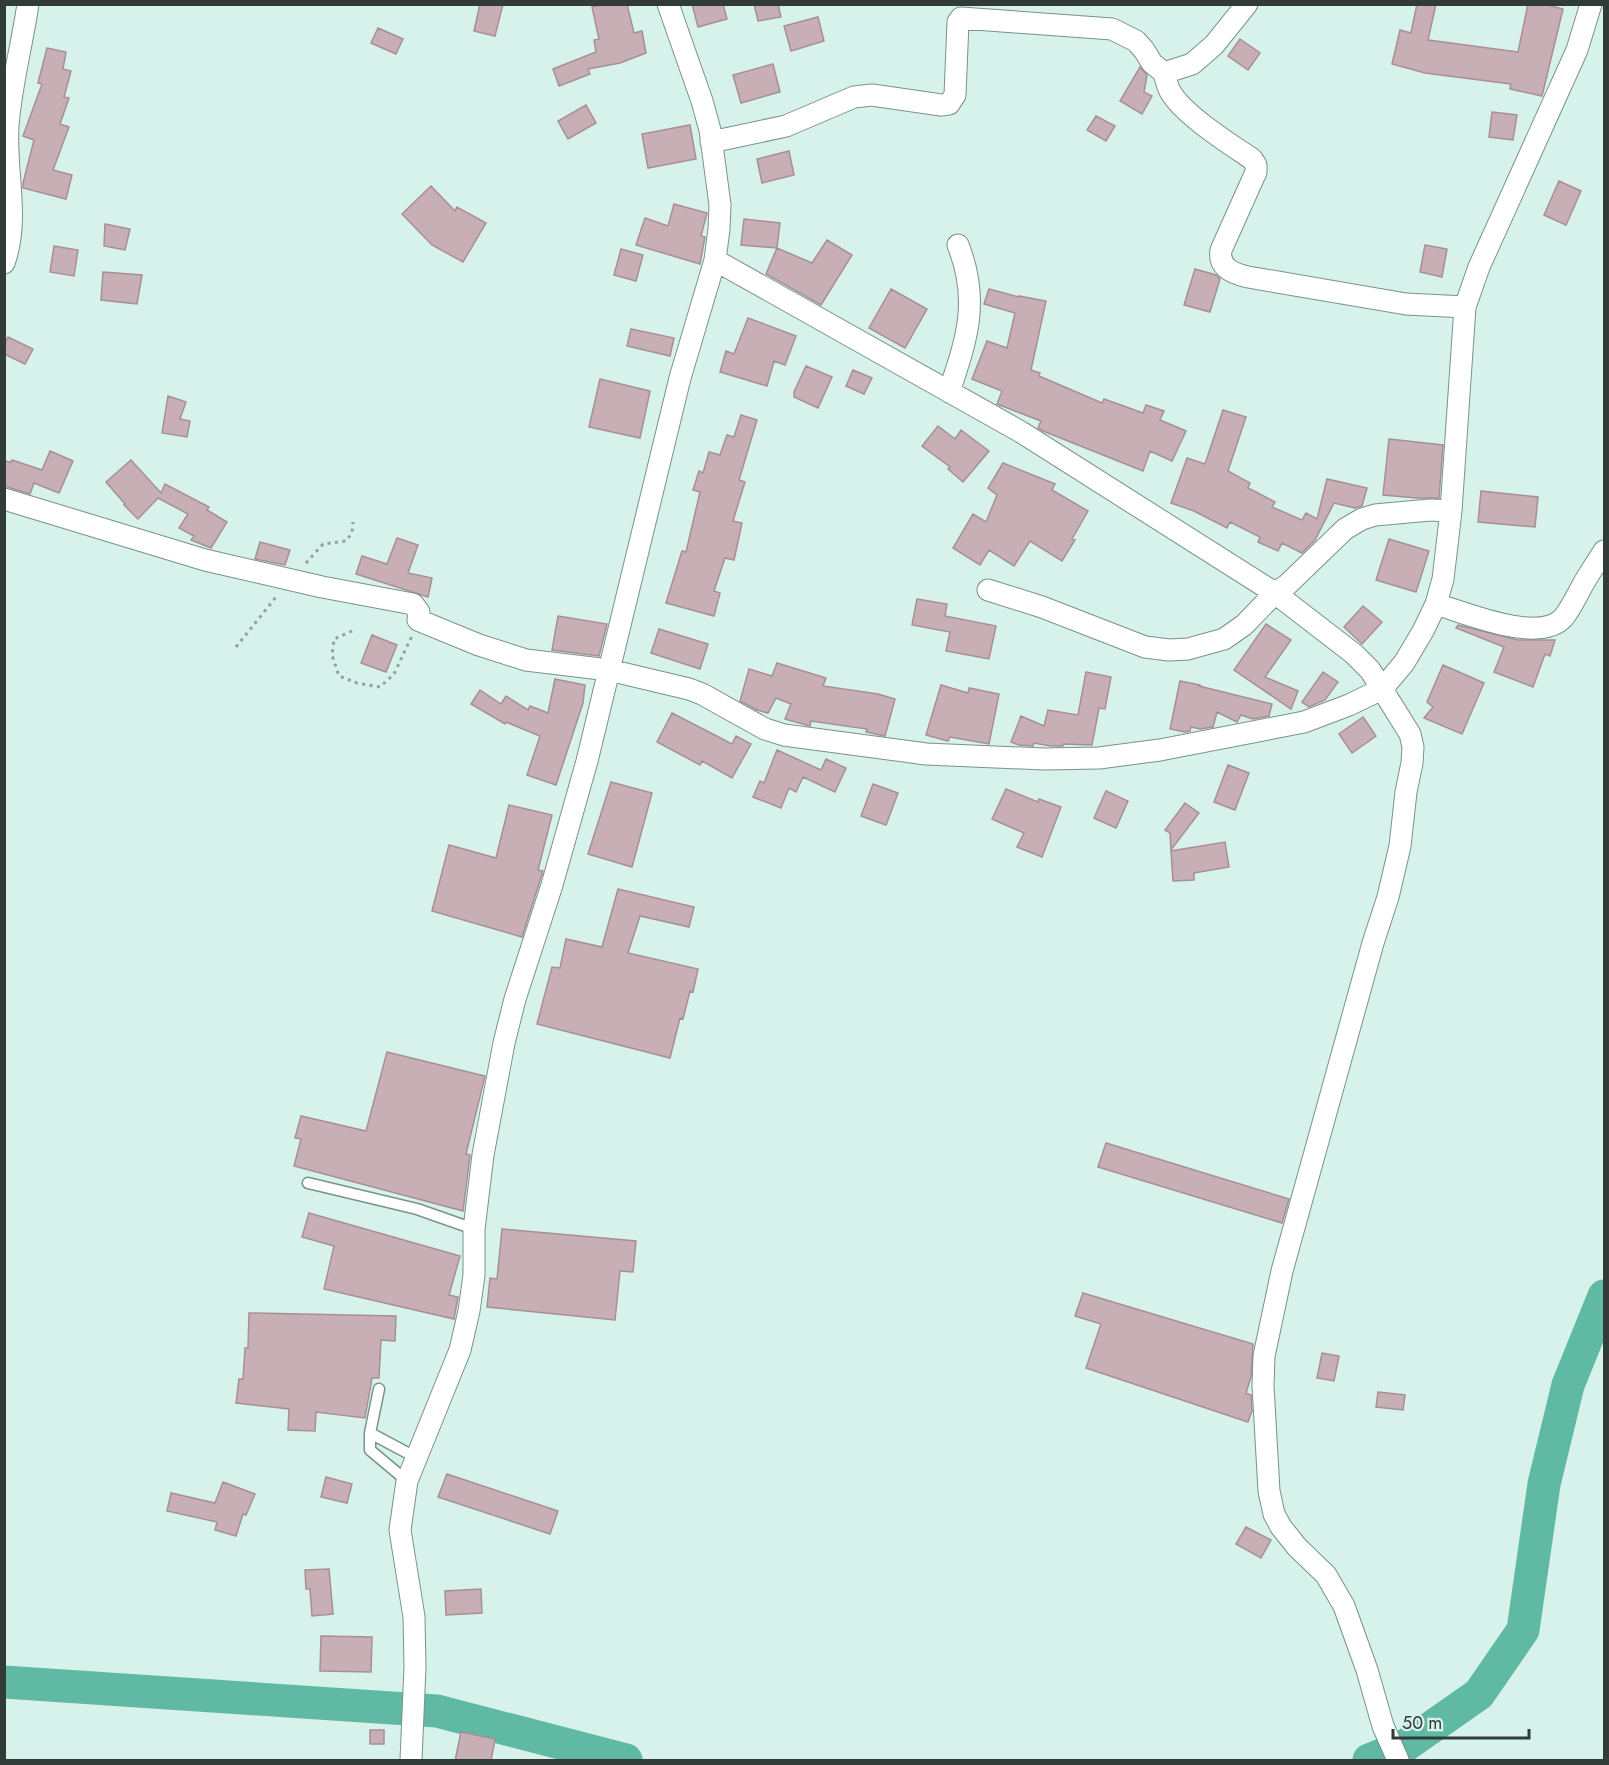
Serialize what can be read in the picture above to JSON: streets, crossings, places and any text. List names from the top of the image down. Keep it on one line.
{"scale_bar":"50 m"}
